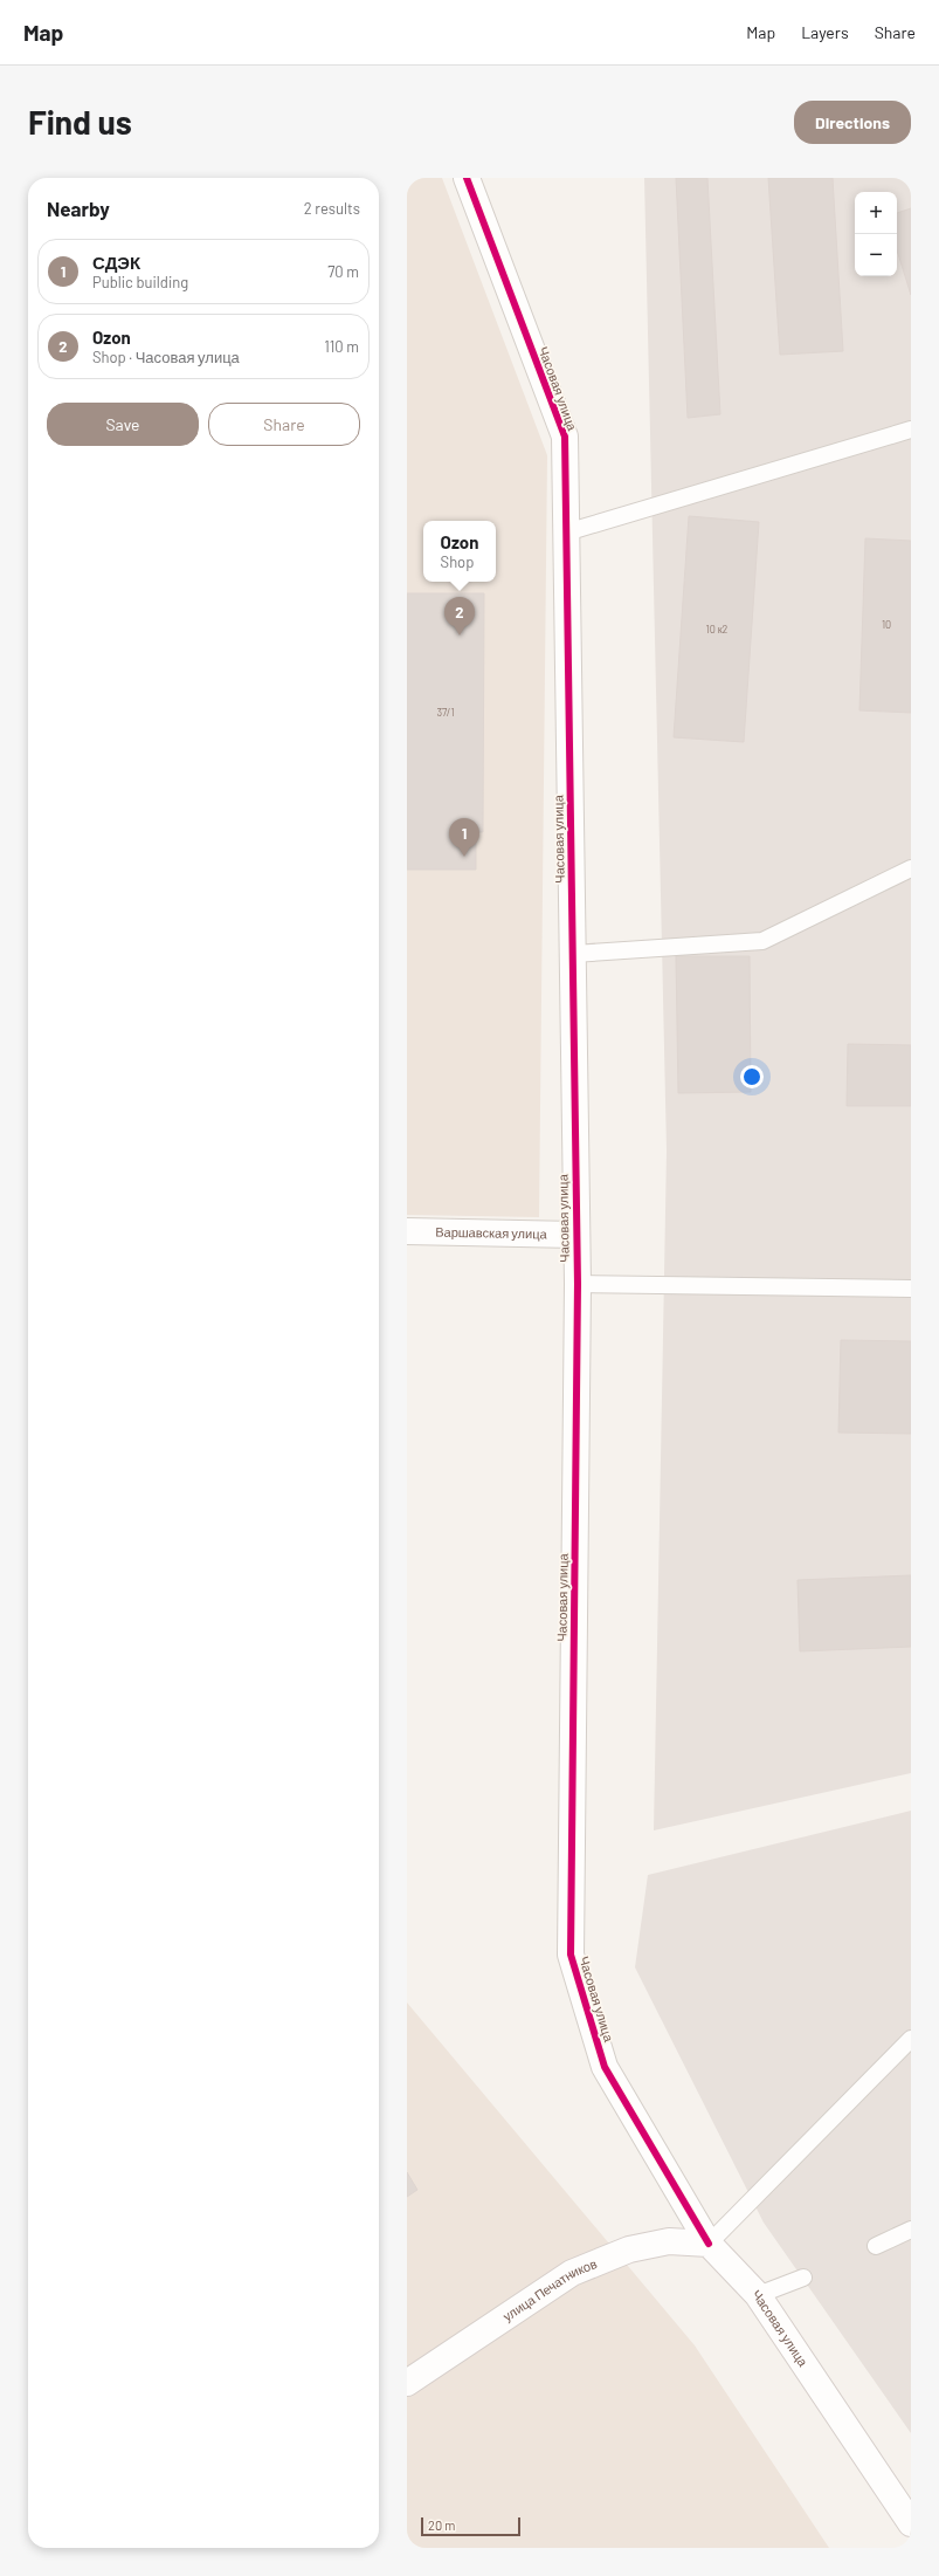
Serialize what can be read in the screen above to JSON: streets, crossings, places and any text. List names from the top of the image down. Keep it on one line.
{"streets":{"street":["Часовая улица","Варшавская улица","улица Печатников"]},"crossings":[["Часовая улица","Варшавская улица"],["Часовая улица","улица Печатников"]],"house_numbers":["10","10 к2","37/1"],"scale_bar":"20 m","page":{"header":"Map","nav":["Map","Layers","Share"],"buttons":["Directions",["Save","Share"]],"title":"Find us","heading":["Nearby","2 results"],"map_buttons":["+","−"],"list":[{"mark":"1","name":"СДЭК","note":"Public building","value":"70 m"},{"mark":"2","name":"Ozon","note":"Shop · Часовая улица","value":"110 m"}],"popup":["Ozon","Shop"],"pins":["2","1"],"scale":"20 m"}}
